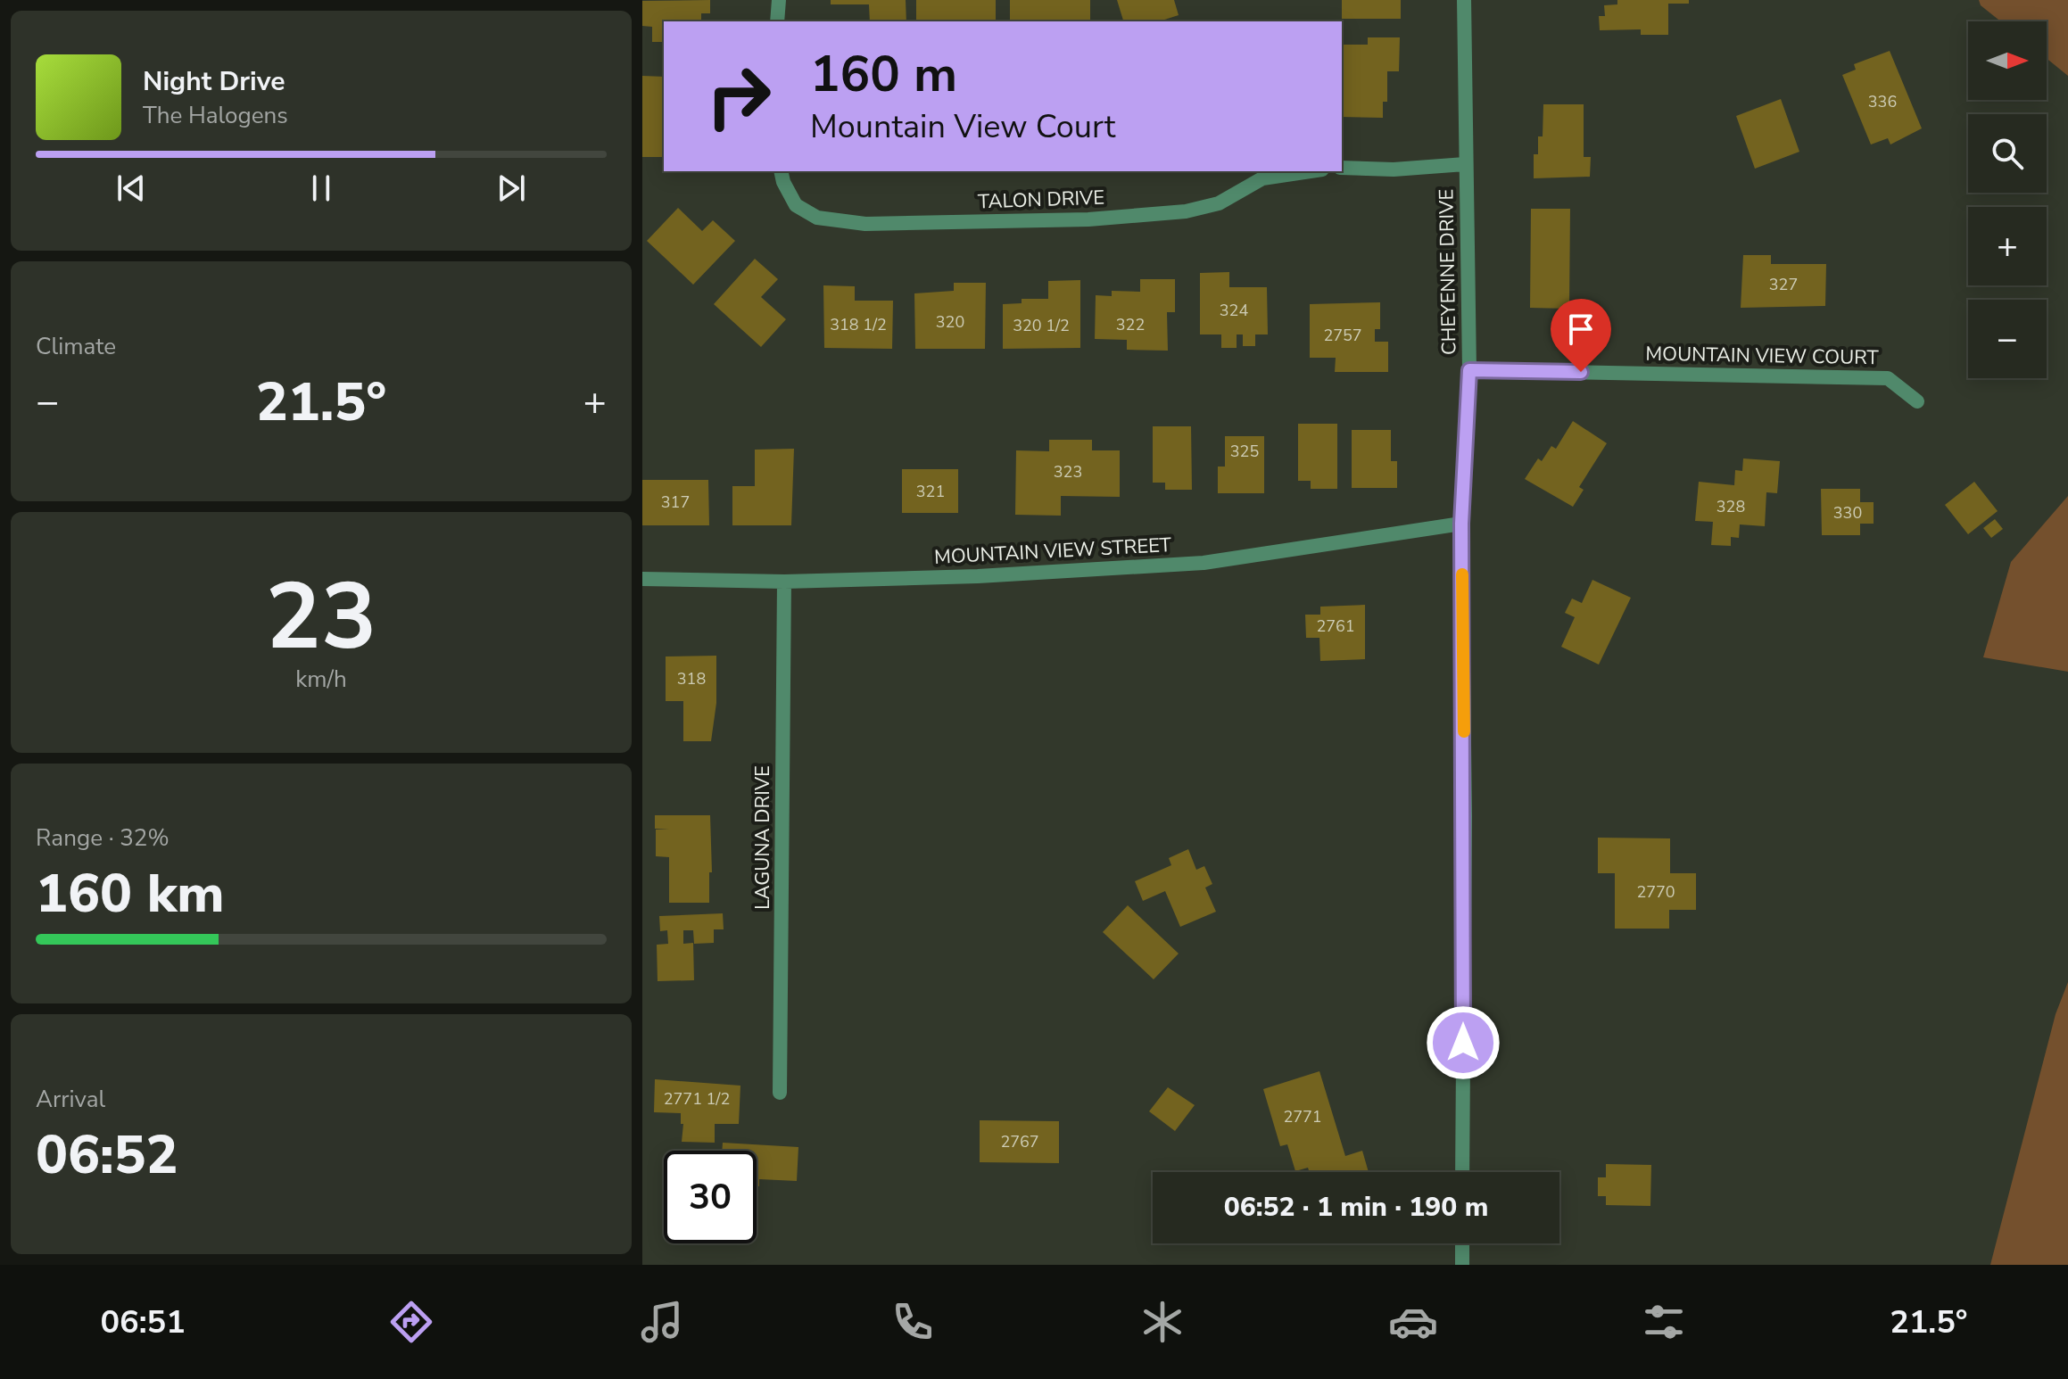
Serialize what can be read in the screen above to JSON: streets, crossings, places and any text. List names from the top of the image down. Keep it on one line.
{"streets":{"street":["TALON DRIVE","CHEYENNE DRIVE","MOUNTAIN VIEW COURT","MOUNTAIN VIEW STREET","LAGUNA DRIVE"]},"crossings":[["CHEYENNE DRIVE","MOUNTAIN VIEW COURT"],["CHEYENNE DRIVE","MOUNTAIN VIEW STREET"],["MOUNTAIN VIEW STREET","LAGUNA DRIVE"]],"house_numbers":["336","327","324","320","318 1/2","322","320 1/2","2757","325","323","321","317","328","330","2761","318","2770","2771 1/2","2771","2767"],"north":"right","page":{"map_buttons":["+","−"],"turn":["160 m","Mountain View Court"],"song":["Night Drive","The Halogens"],"tile":["Climate",["23","km/h"],["Range · 32%","160 km"],["Arrival","06:52"]],"heat":["−","21.5°","+"],"limit":"30","trip":"06:52 · 1 min · 190 m","tabs":["06:51","21.5°"]}}
